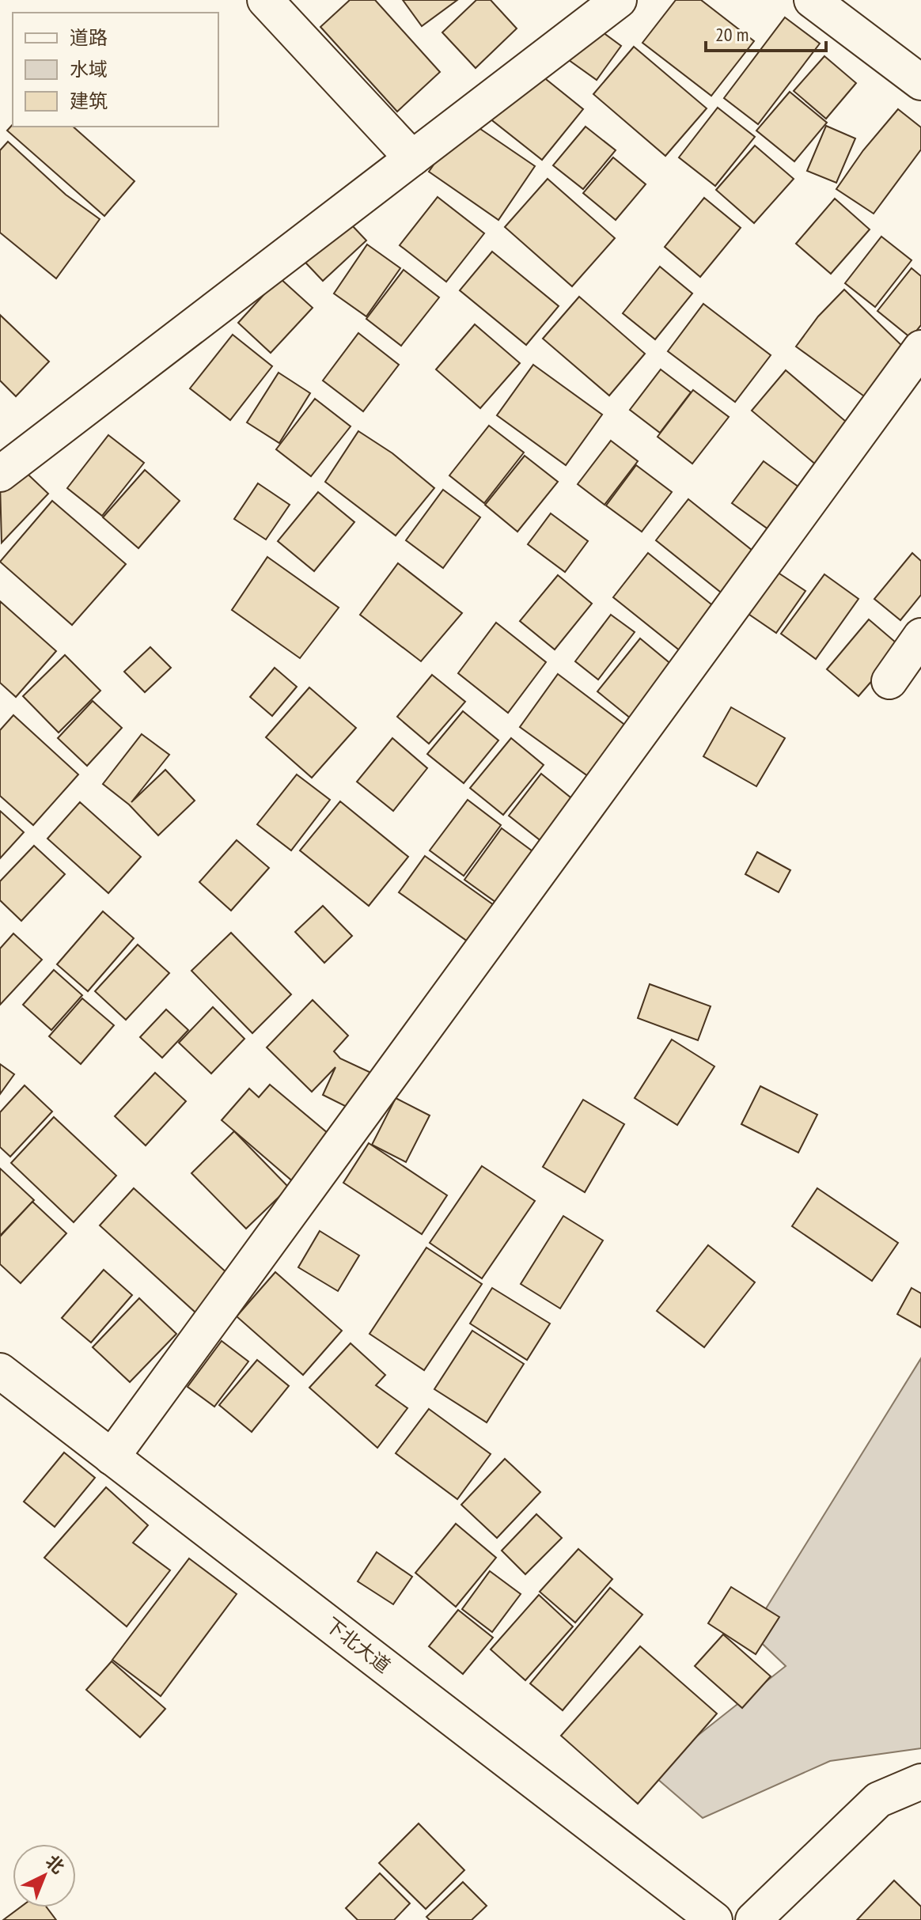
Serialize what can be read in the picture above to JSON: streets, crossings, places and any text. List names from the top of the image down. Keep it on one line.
{"streets":{"street":["下北大道"]},"legend":["道路","水域","建筑"],"scale_bar":"20 m","north":"top right"}
